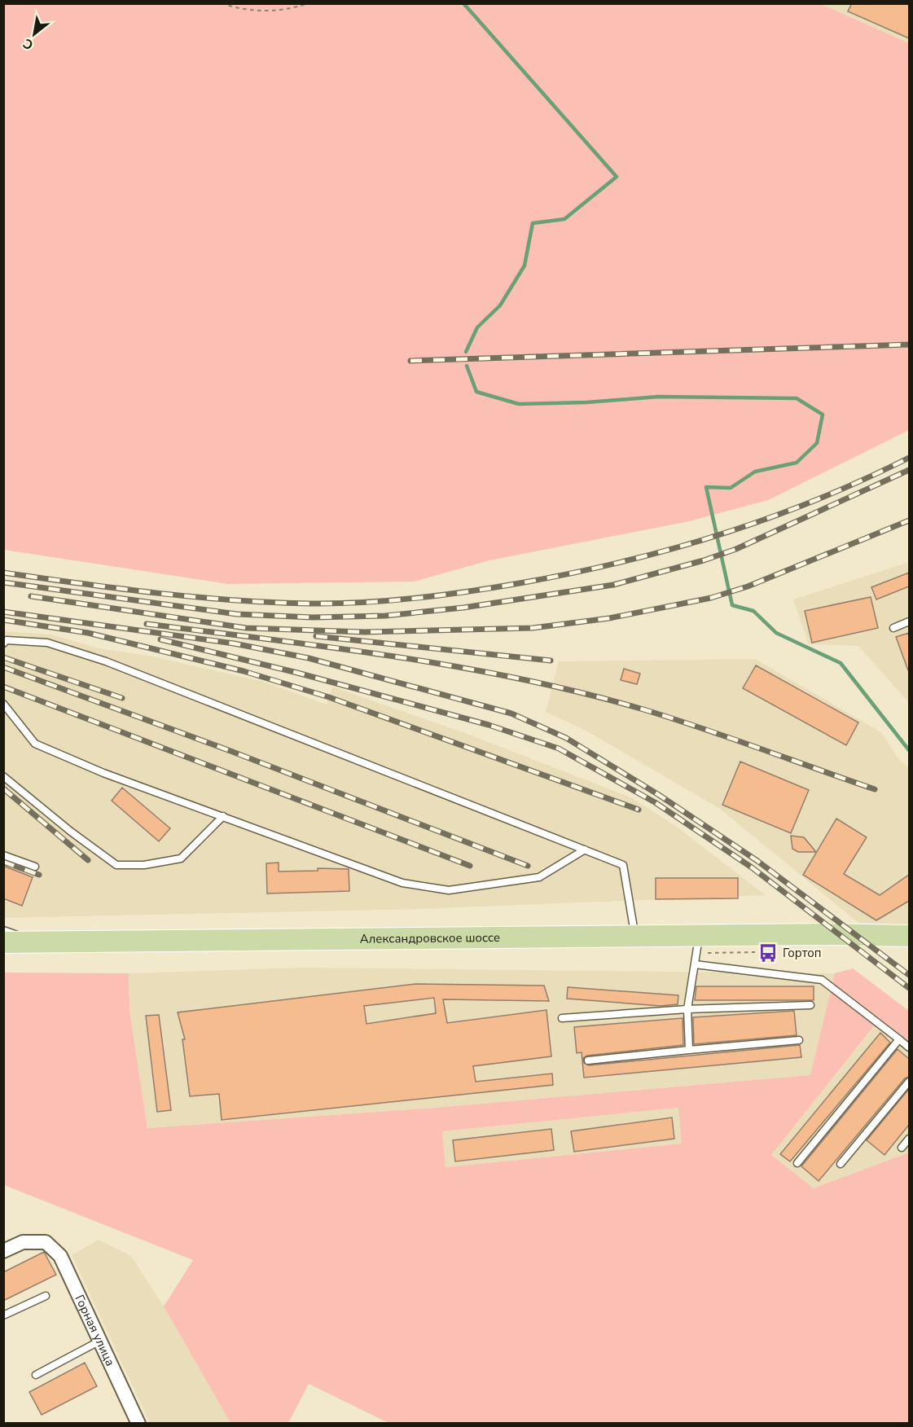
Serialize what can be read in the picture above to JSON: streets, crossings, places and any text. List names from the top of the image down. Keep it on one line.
{"streets":{"main road":["Александровское шоссе"],"street":["Горная улица"]},"places":{"bus stop":["Гортоп"]},"north":"bottom left"}
